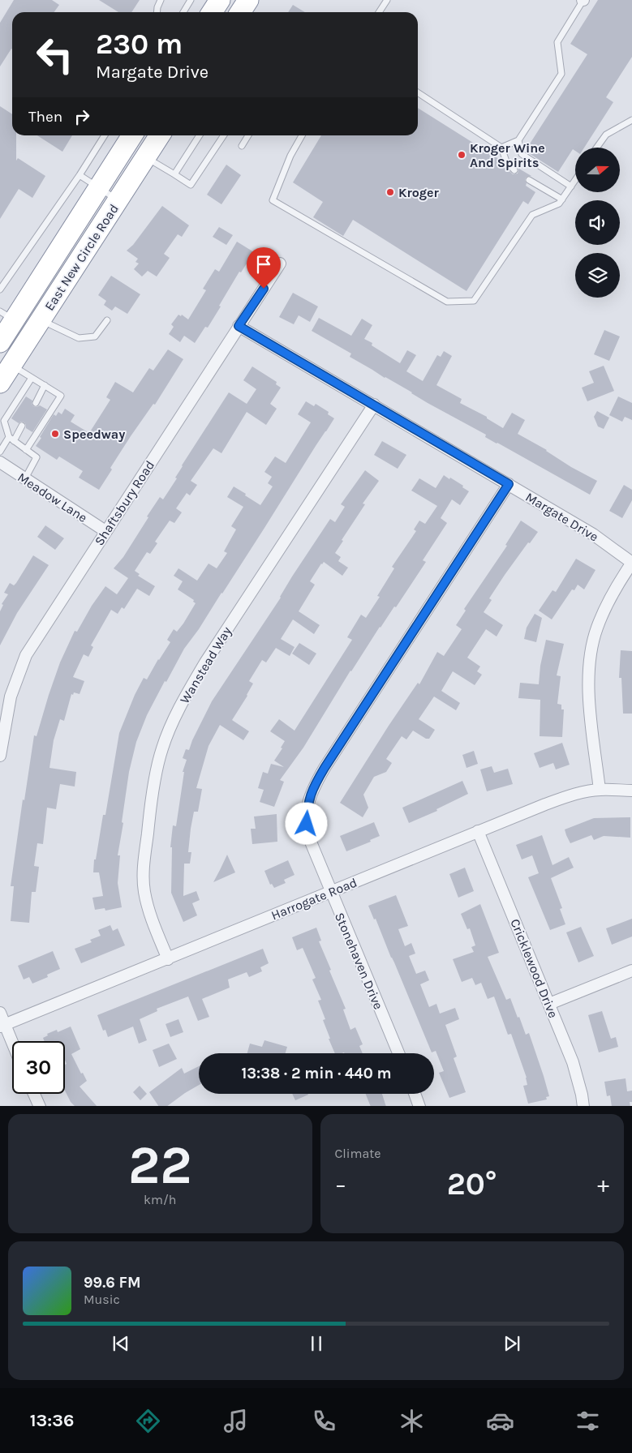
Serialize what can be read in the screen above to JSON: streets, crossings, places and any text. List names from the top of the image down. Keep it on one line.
{"streets":{"highway":["East New Circle Road"],"street":["Meadow Lane","Shaftsbury Road","Margate Drive","Wanstead Way","Harrogate Road","Stonehaven Drive","Cricklewood Drive"]},"crossings":[["Meadow Lane","Shaftsbury Road"],["Shaftsbury Road","Margate Drive"],["Margate Drive","Wanstead Way"],["Margate Drive","Stonehaven Drive"],["Wanstead Way","Harrogate Road"],["Harrogate Road","Stonehaven Drive"],["Harrogate Road","Cricklewood Drive"]],"places":["Kroger Wine And Spirits","Kroger","Speedway"],"north":"right","page":{"turn":["230 m","Margate Drive"],"then":"Then","limit":"30","trip":"13:38 · 2 min · 440 m","tile":[["22","km/h"],"Climate"],"heat":["−","20°","+"],"song":["99.6 FM","Music"],"tabs":"13:36"}}
